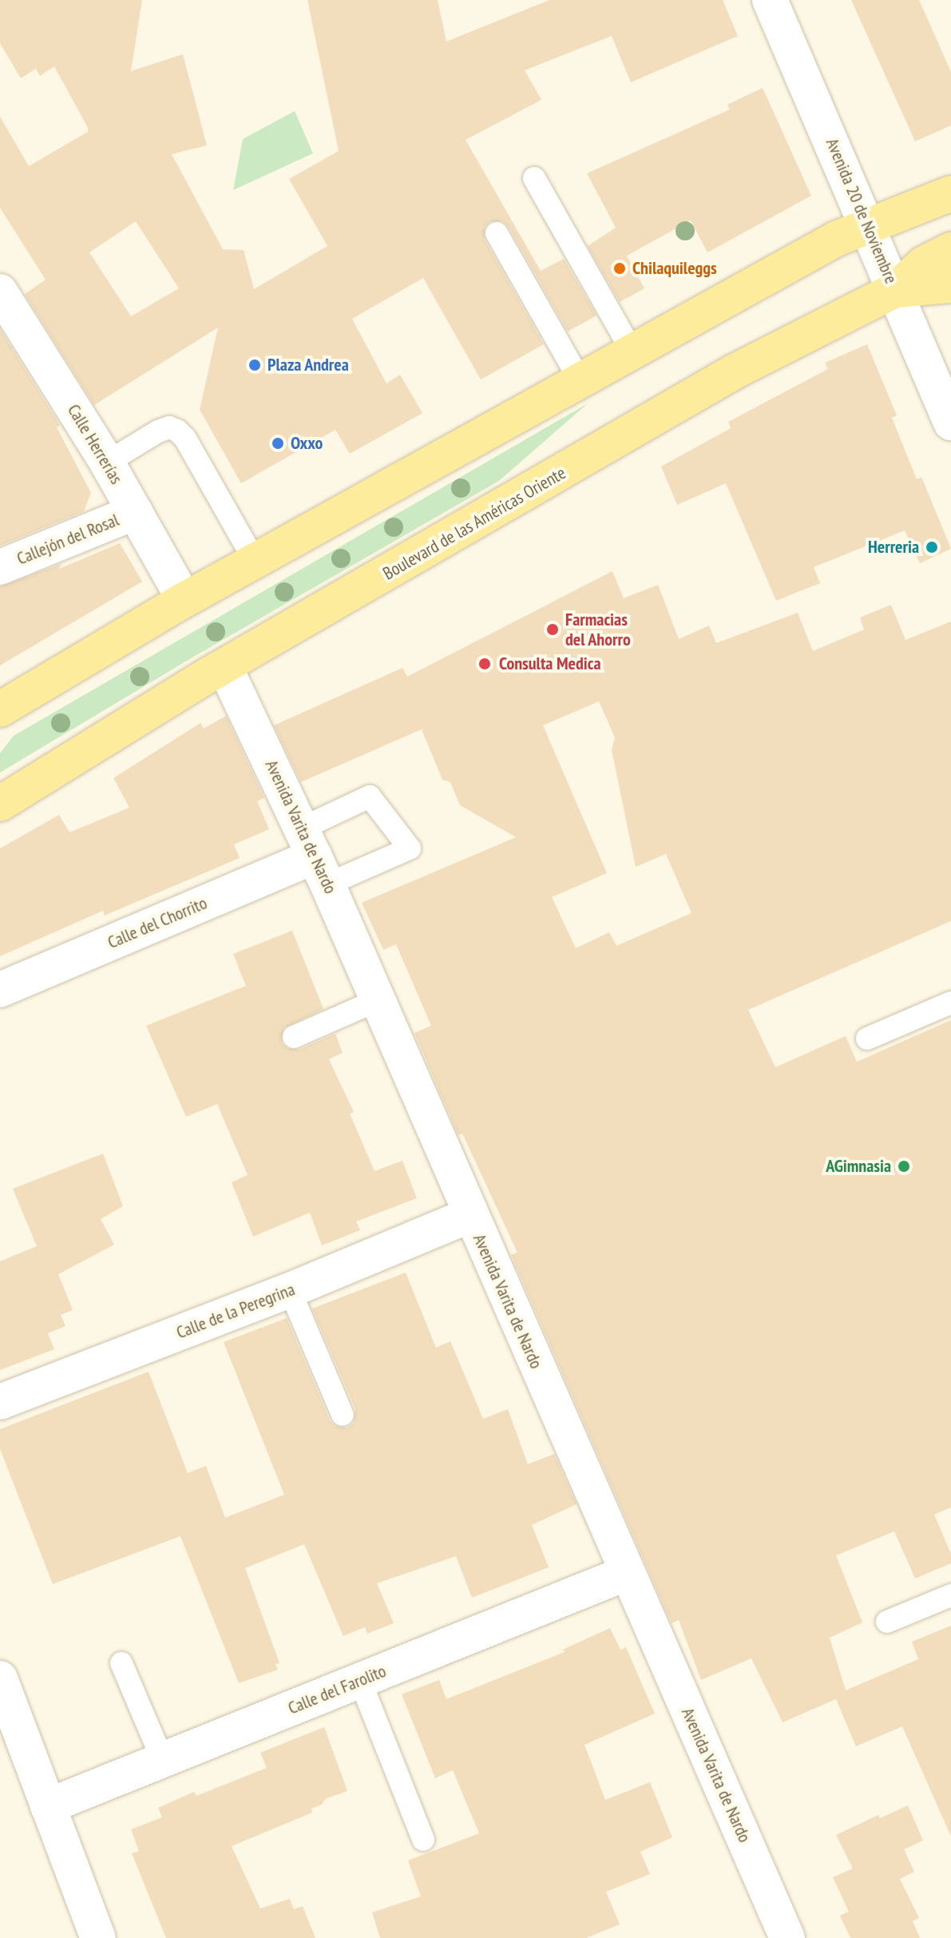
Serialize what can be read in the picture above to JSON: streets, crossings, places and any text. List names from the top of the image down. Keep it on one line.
{"streets":{"main road":["Boulevard de las Américas Oriente"],"street":["Avenida 20 de Noviembre","Calle Herrerías","Callejón del Rosal","Avenida Varita de Nardo","Calle del Chorrito","Calle de la Peregrina","Calle del Farolito"]},"crossings":[["Avenida 20 de Noviembre","Boulevard de las Américas Oriente"],["Calle Herrerías","Callejón del Rosal"],["Boulevard de las Américas Oriente","Avenida Varita de Nardo"],["Avenida Varita de Nardo","Calle del Chorrito"],["Avenida Varita de Nardo","Calle de la Peregrina"],["Avenida Varita de Nardo","Calle del Farolito"]],"places":["Chilaquileggs","Plaza Andrea","Oxxo","Herreria","Farmacias del Ahorro","Consulta Medica","AGimnasia"]}
